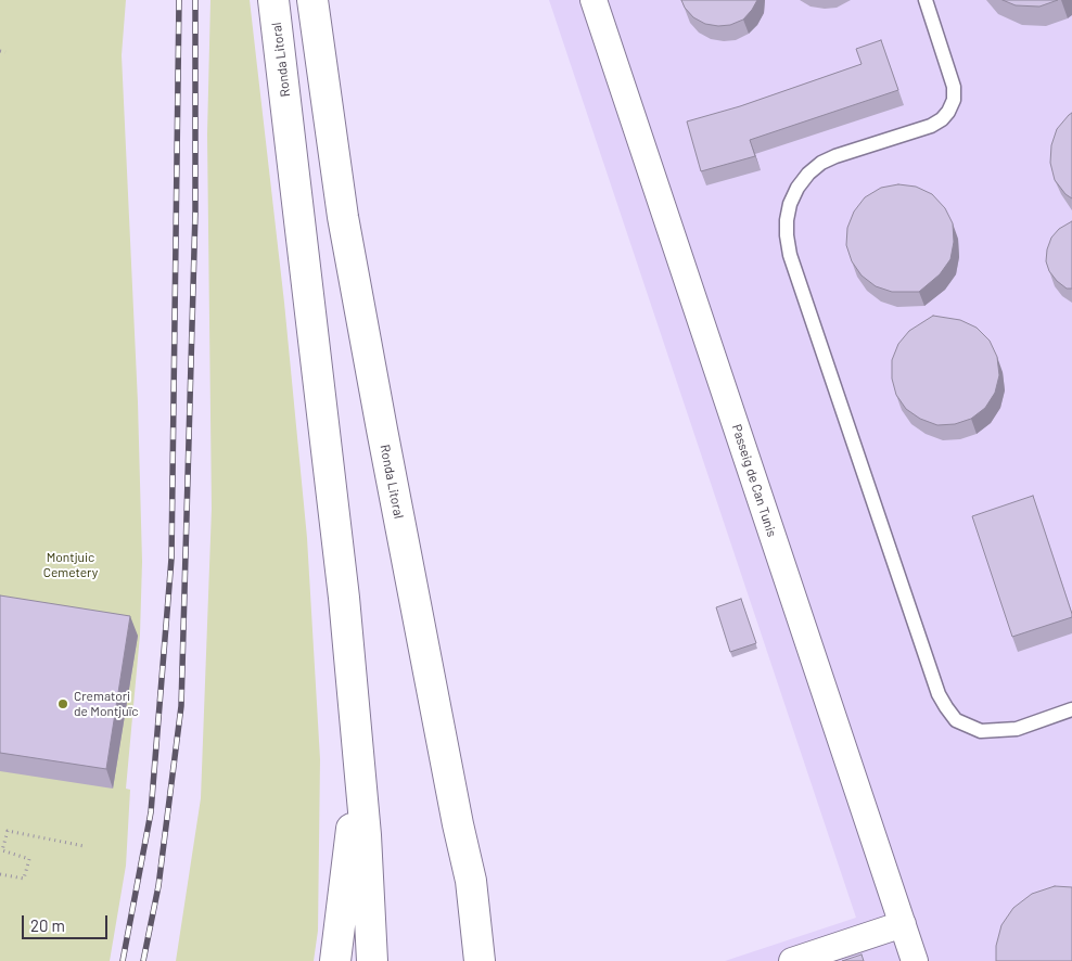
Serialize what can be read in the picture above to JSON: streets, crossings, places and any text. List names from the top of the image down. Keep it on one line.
{"streets":{"highway":["Ronda Litoral"],"street":["Passeig de Can Tunis"]},"parks":["Montjuic Cemetery"],"places":["Crematori de Montjuïc"],"scale_bar":"20 m"}
